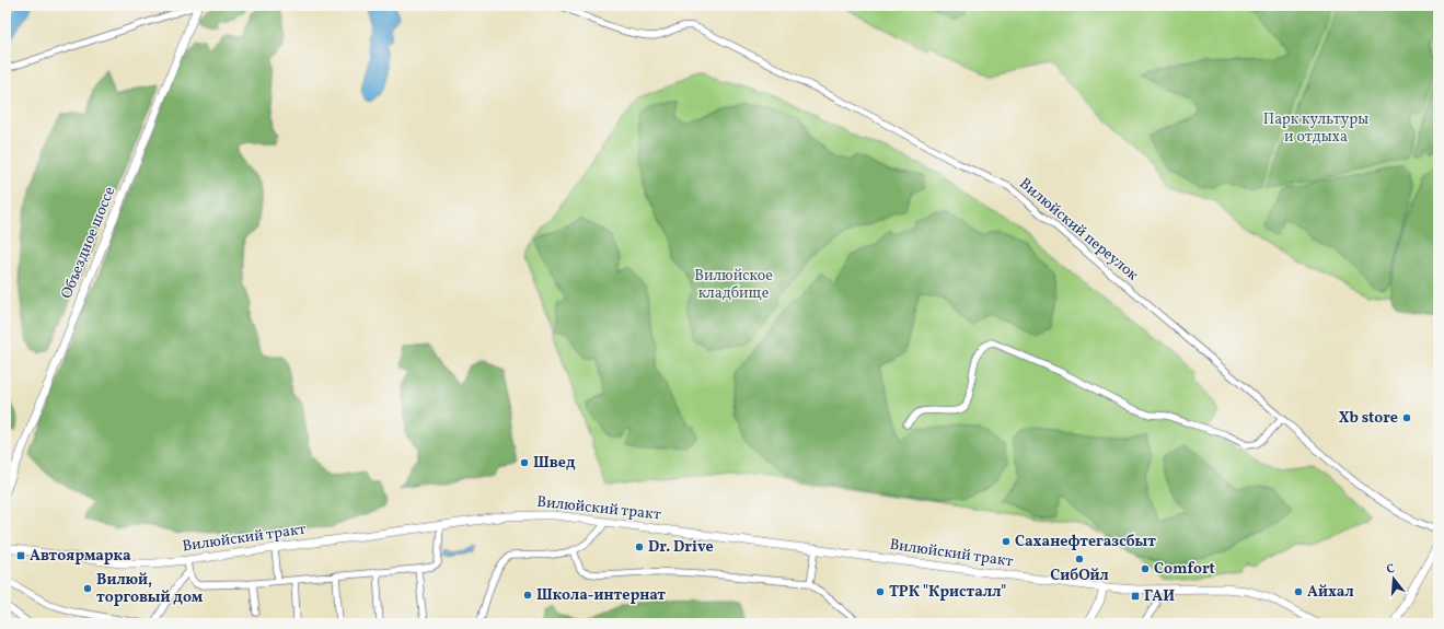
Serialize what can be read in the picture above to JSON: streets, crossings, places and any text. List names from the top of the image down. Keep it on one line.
{"streets":{"main road":["Объездное шоссе","Вилюйский тракт"],"street":["Вилюйский переулок"]},"parks":["Парк культуры и отдыха","Вилюйское кладбище"],"places":{"other":["Xb store","Швед","Саханефтегазсбыт","Dr. Drive","СибОйл","Comfort","Вилюй, торговый дом","ТРК \"Кристалл\"","Айхал","Школа-интернат"],"transit":["Автоярмарка","ГАИ"]},"north":"top"}
